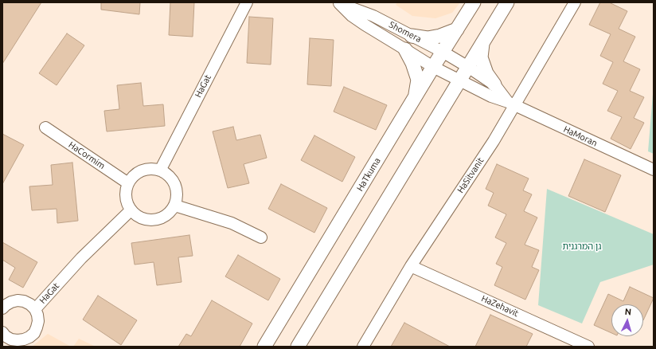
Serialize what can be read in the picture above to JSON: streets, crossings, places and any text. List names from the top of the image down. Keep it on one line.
{"streets":{"street":["Shomera","HaGat","HaMoran","HaCormim","HaTkuma","HaSitvanit","HaZehavit"]},"crossings":[["Shomera","HaMoran"],["Shomera","HaTkuma"],["HaGat","HaCormim"],["HaMoran","HaSitvanit"],["HaSitvanit","HaZehavit"]],"parks":["גן המרגנית"],"north":"top"}
